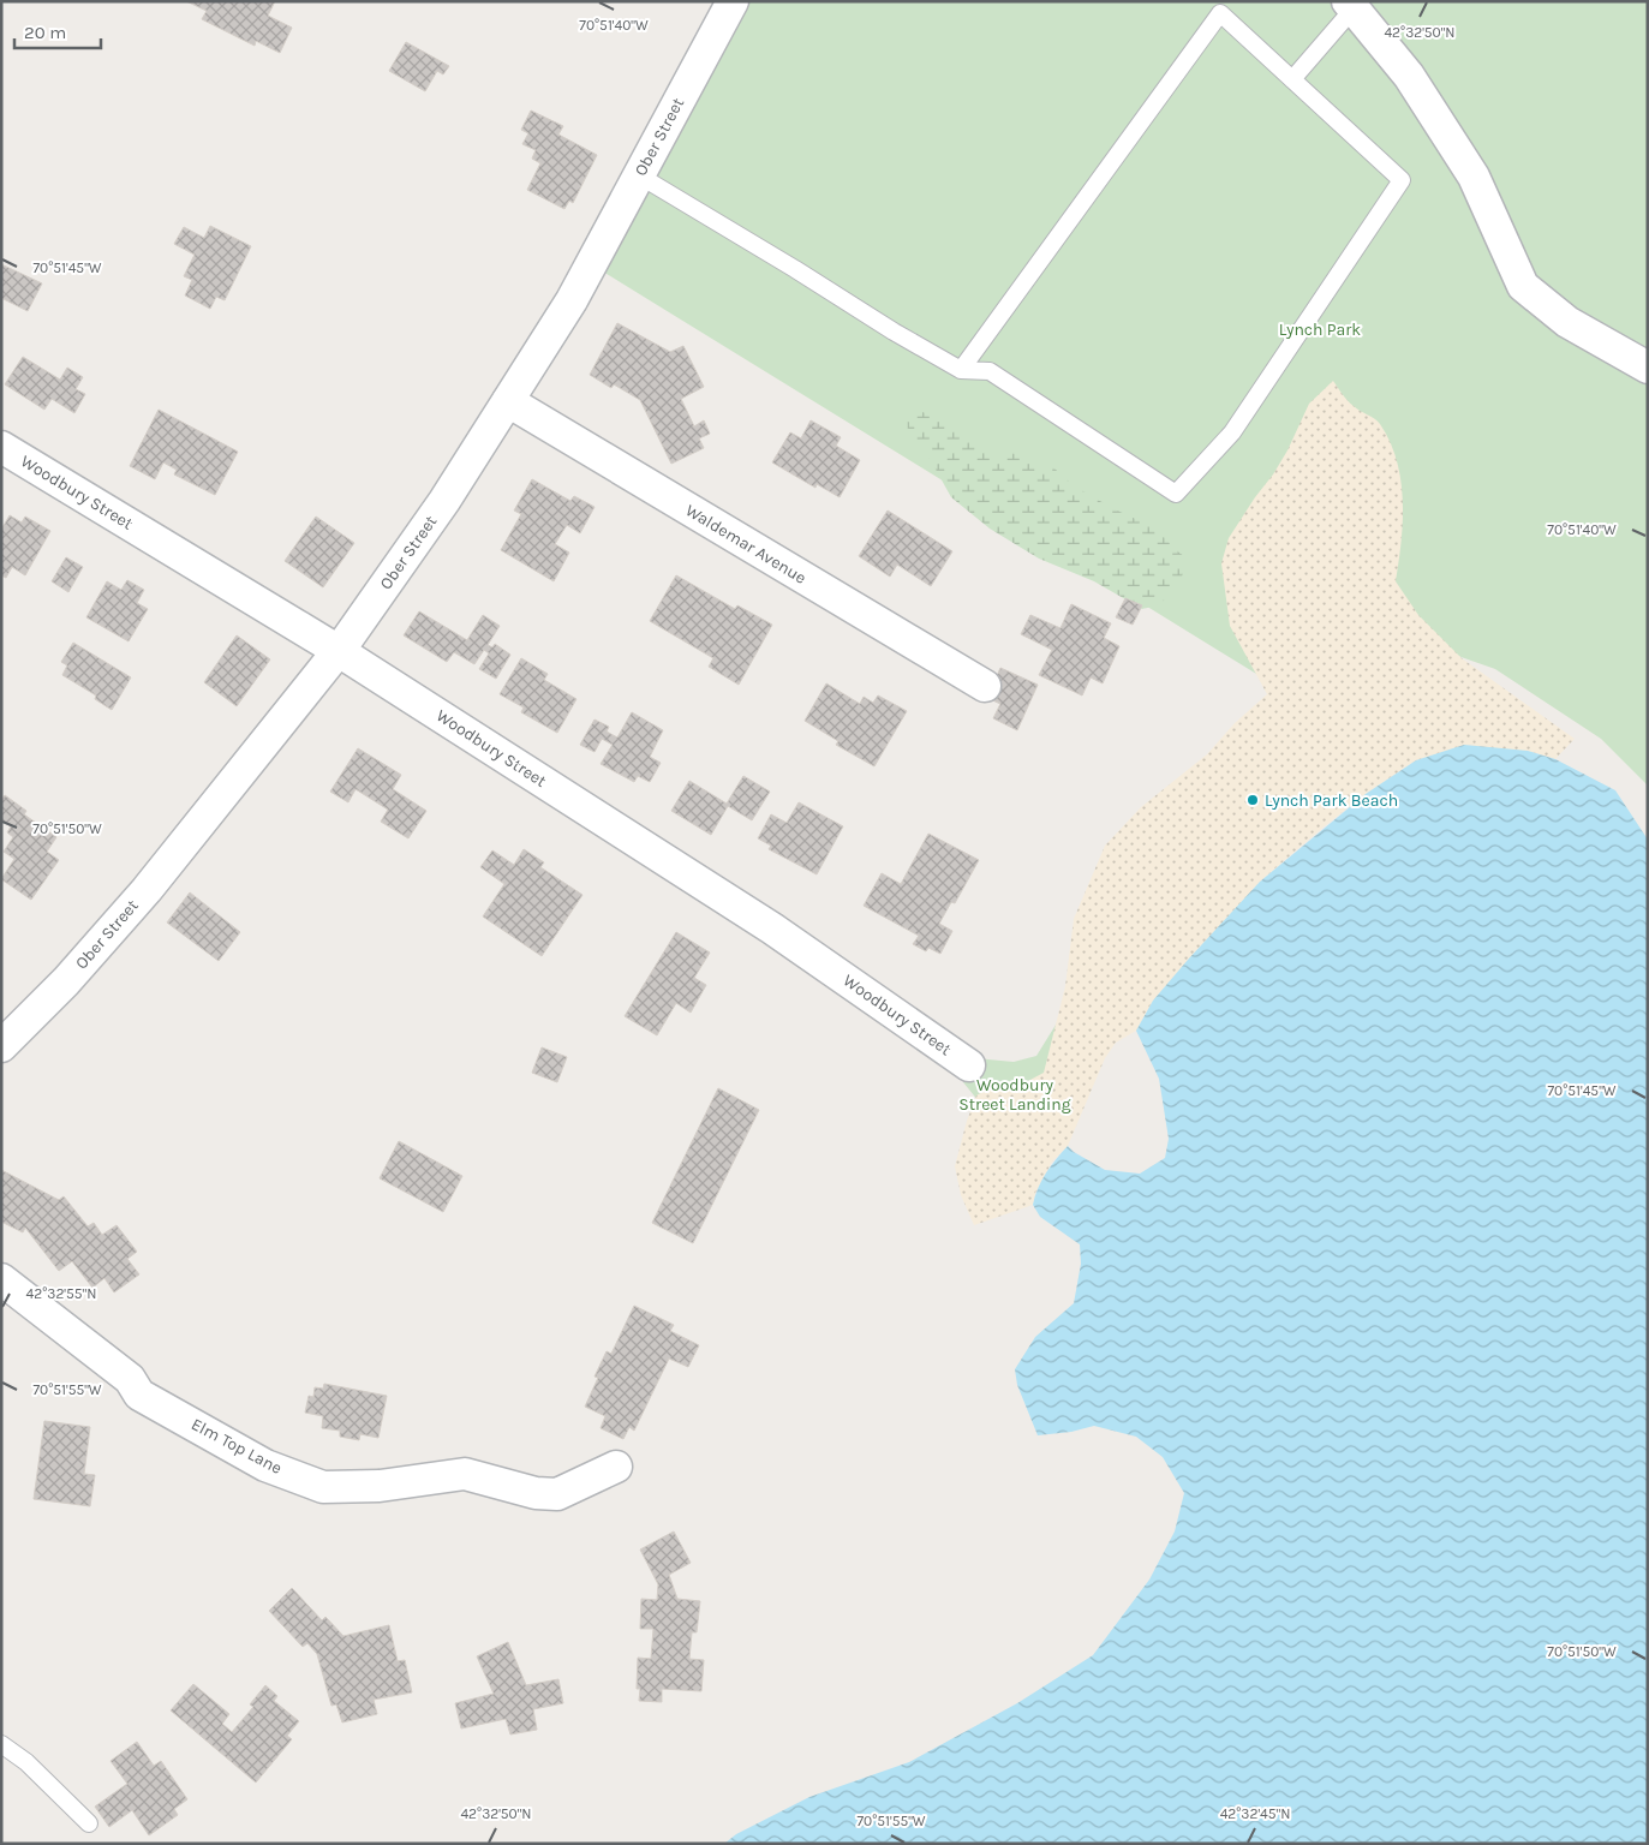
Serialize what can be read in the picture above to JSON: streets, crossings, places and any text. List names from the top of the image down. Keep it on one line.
{"streets":{"street":["Ober Street","Woodbury Street","Waldemar Avenue","Elm Top Lane"]},"crossings":[["Ober Street","Woodbury Street"],["Ober Street","Waldemar Avenue"]],"parks":["Lynch Park","Woodbury Street Landing"],"places":["Lynch Park Beach"],"scale_bar":"20 m","coordinates":["70°51'40\"W","42°32'50\"N","70°51'45\"W","70°51'50\"W","42°32'55\"N","70°51'55\"W","42°32'45\"N"]}
